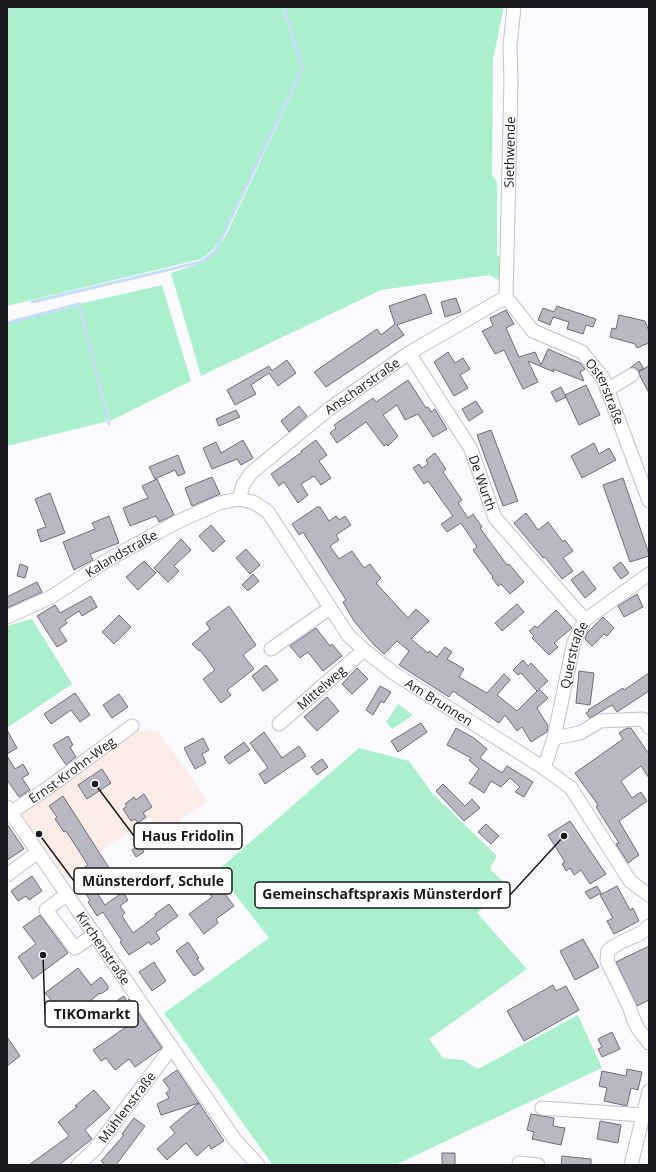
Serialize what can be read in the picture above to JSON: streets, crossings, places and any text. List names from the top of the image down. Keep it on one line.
{"streets":{"street":["Siethwende","Anscharstraße","Osterstraße","De Wurth","Kalandstraße","Querstraße","Mittelweg","Am Brunnen","Ernst-Krohn-Weg","Kirchenstraße","Mühlenstraße"]},"crossings":[["Siethwende","Anscharstraße"],["Siethwende","Osterstraße"],["Anscharstraße","Osterstraße"],["Anscharstraße","De Wurth"],["Anscharstraße","Kalandstraße"],["Anscharstraße","Am Brunnen"],["De Wurth","Querstraße"],["Kalandstraße","Am Brunnen"],["Querstraße","Am Brunnen"],["Mittelweg","Am Brunnen"],["Ernst-Krohn-Weg","Kirchenstraße"],["Kirchenstraße","Mühlenstraße"]],"places":["Haus Fridolin","Münsterdorf, Schule","Gemeinschaftspraxis Münsterdorf","TIKOmarkt"]}
